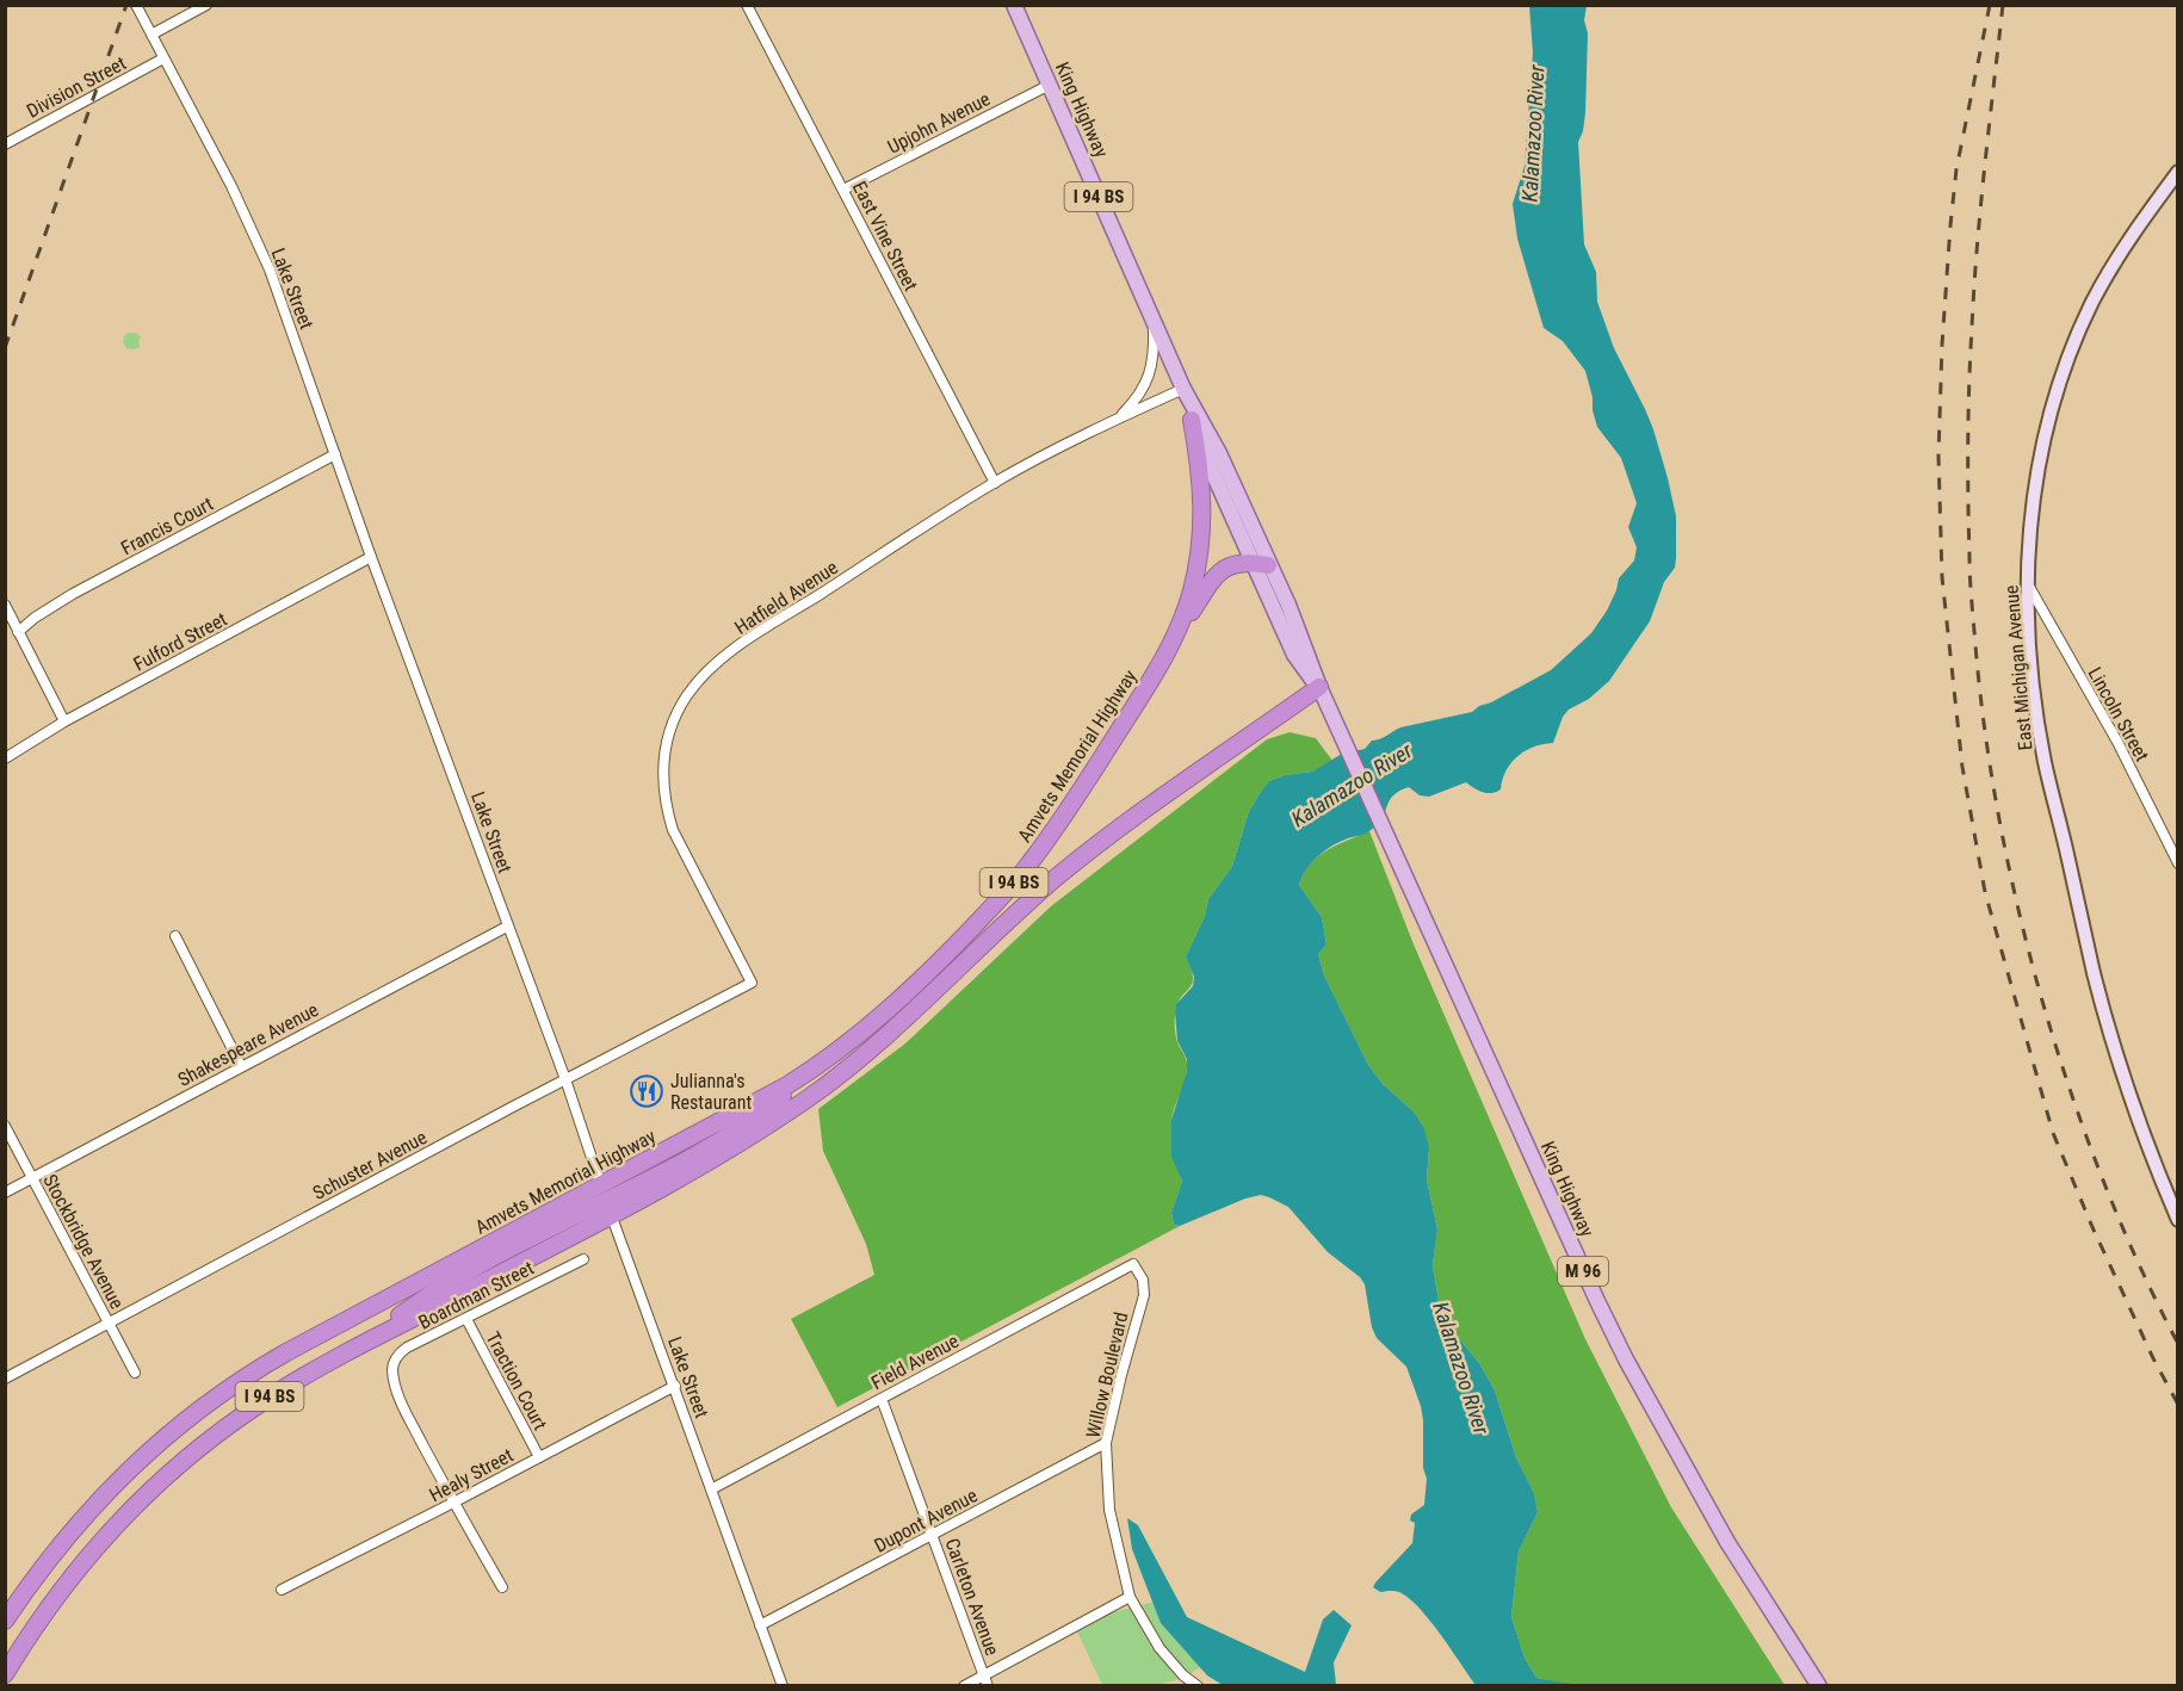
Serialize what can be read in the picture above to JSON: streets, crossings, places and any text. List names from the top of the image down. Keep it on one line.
{"streets":{"highway":["I 94 BS","Amvets Memorial Highway"],"main road":["King Highway","M 96"],"street":["Division Street","Upjohn Avenue","East Vine Street","Lake Street","Francis Court","Hatfield Avenue","Fulford Street","East Michigan Avenue","Lincoln Street","Shakespeare Avenue","Schuster Avenue","Stockbridge Avenue","Boardman Street","Field Avenue","Willow Boulevard","Traction Court","Healy Street","Dupont Avenue","Carleton Avenue"]},"crossings":[["Division Street","Lake Street"],["King Highway","Upjohn Avenue"],["King Highway","I 94 BS"],["King Highway","Hatfield Avenue"],["King Highway","Amvets Memorial Highway"],["Upjohn Avenue","East Vine Street"],["I 94 BS","Lake Street"],["I 94 BS","Amvets Memorial Highway"],["East Vine Street","Hatfield Avenue"],["Lake Street","Francis Court"],["Lake Street","Fulford Street"],["Lake Street","Amvets Memorial Highway"],["Lake Street","Shakespeare Avenue"],["Lake Street","Schuster Avenue"],["Lake Street","Field Avenue"],["Lake Street","Healy Street"],["Lake Street","Dupont Avenue"],["Hatfield Avenue","Schuster Avenue"],["East Michigan Avenue","Lincoln Street"],["Shakespeare Avenue","Stockbridge Avenue"],["Schuster Avenue","Stockbridge Avenue"],["Boardman Street","Traction Court"],["Boardman Street","Healy Street"],["Field Avenue","Willow Boulevard"],["Field Avenue","Carleton Avenue"],["Willow Boulevard","Dupont Avenue"],["Traction Court","Healy Street"],["Dupont Avenue","Carleton Avenue"]],"water":["Kalamazoo River"],"places":{"restaurant":["Julianna's Restaurant"]}}
